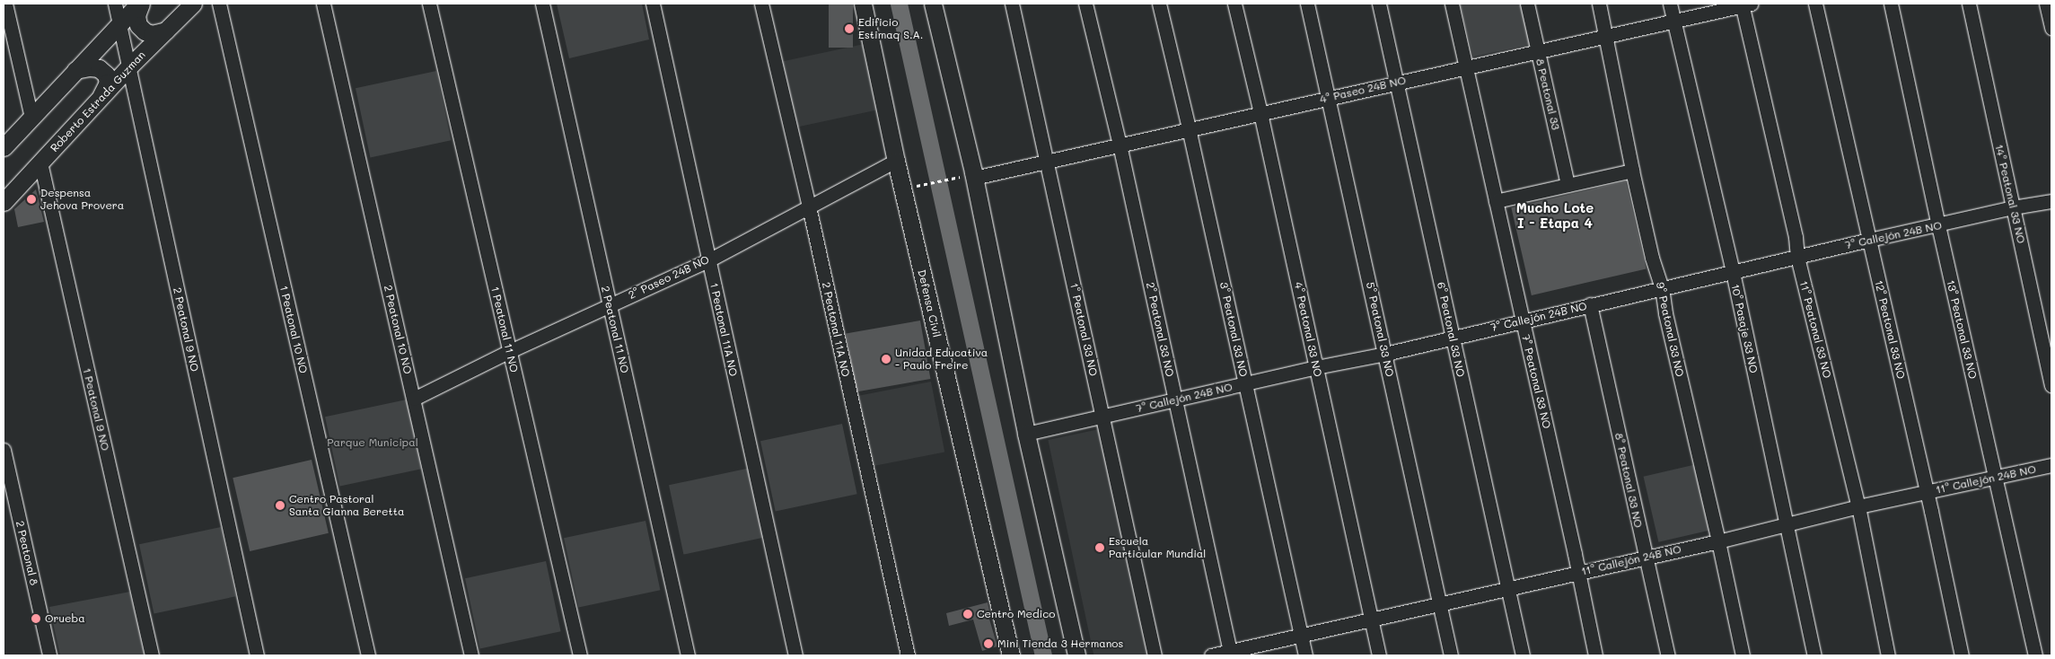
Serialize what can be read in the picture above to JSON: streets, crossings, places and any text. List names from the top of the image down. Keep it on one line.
{"streets":{"street":["4° Paseo 24B NO","8 Peatonal 33","Roberto Estrada Guzman","14° Peatonal 33 NO","7° Callejón 24B NO","2° Paseo 24B NO","Defensa Civil","10° Pasaje 33 NO","2 Peatonal 9 NO","1 Peatonal 10 NO","2 Peatonal 10 NO","1 Peatonal 11 NO","2 Peatonal 11 NO","1 Peatonal 11A NO","2 Peatonal 11A NO","1° Peatonal 33 NO","2° Peatonal 33 NO","3° Peatonal 33 NO","4° Peatonal 33 NO","5° Peatonal 33 NO","6° Peatonal 33 NO","9° Peatonal 33 NO","11° Peatonal 33 NO","12° Peatonal 33 NO","13° Peatonal 33 NO","7° Peatonal 33 NO","1 Peatonal 9 NO","11° Callejón 24B NO","8° Peatonal 33 NO","2 Peatonal 8"]},"crossings":[["4° Paseo 24B NO","8 Peatonal 33"],["4° Paseo 24B NO","10° Pasaje 33 NO"],["4° Paseo 24B NO","1° Peatonal 33 NO"],["4° Paseo 24B NO","2° Peatonal 33 NO"],["4° Paseo 24B NO","3° Peatonal 33 NO"],["4° Paseo 24B NO","4° Peatonal 33 NO"],["4° Paseo 24B NO","5° Peatonal 33 NO"],["4° Paseo 24B NO","6° Peatonal 33 NO"],["4° Paseo 24B NO","9° Peatonal 33 NO"],["4° Paseo 24B NO","11° Peatonal 33 NO"],["4° Paseo 24B NO","7° Peatonal 33 NO"],["Roberto Estrada Guzman","2 Peatonal 9 NO"],["Roberto Estrada Guzman","1 Peatonal 9 NO"],["14° Peatonal 33 NO","7° Callejón 24B NO"],["7° Callejón 24B NO","10° Pasaje 33 NO"],["7° Callejón 24B NO","1° Peatonal 33 NO"],["7° Callejón 24B NO","2° Peatonal 33 NO"],["7° Callejón 24B NO","3° Peatonal 33 NO"],["7° Callejón 24B NO","4° Peatonal 33 NO"],["7° Callejón 24B NO","5° Peatonal 33 NO"],["7° Callejón 24B NO","6° Peatonal 33 NO"],["7° Callejón 24B NO","9° Peatonal 33 NO"],["7° Callejón 24B NO","11° Peatonal 33 NO"],["7° Callejón 24B NO","12° Peatonal 33 NO"],["7° Callejón 24B NO","13° Peatonal 33 NO"],["7° Callejón 24B NO","7° Peatonal 33 NO"],["7° Callejón 24B NO","8° Peatonal 33 NO"],["2° Paseo 24B NO","Defensa Civil"],["2° Paseo 24B NO","2 Peatonal 10 NO"],["2° Paseo 24B NO","1 Peatonal 11 NO"],["2° Paseo 24B NO","2 Peatonal 11 NO"],["2° Paseo 24B NO","1 Peatonal 11A NO"],["2° Paseo 24B NO","2 Peatonal 11A NO"],["10° Pasaje 33 NO","11° Callejón 24B NO"],["2° Peatonal 33 NO","11° Callejón 24B NO"],["3° Peatonal 33 NO","11° Callejón 24B NO"],["4° Peatonal 33 NO","11° Callejón 24B NO"],["5° Peatonal 33 NO","11° Callejón 24B NO"],["6° Peatonal 33 NO","11° Callejón 24B NO"],["9° Peatonal 33 NO","11° Callejón 24B NO"],["11° Peatonal 33 NO","11° Callejón 24B NO"],["12° Peatonal 33 NO","11° Callejón 24B NO"],["13° Peatonal 33 NO","11° Callejón 24B NO"],["7° Peatonal 33 NO","11° Callejón 24B NO"],["11° Callejón 24B NO","8° Peatonal 33 NO"]],"districts":["Mucho Lote I - Etapa 4"],"parks":["Parque Municipal"],"places":["Edificio Estimaq S.A.","Despensa Jehova Provera","Unidad Educativa - Paulo Freire","Centro Pastoral Santa Gianna Beretta","Escuela Particular Mundial","Centro Medico","Orueba","Mini Tienda 3 Hermanos"]}
